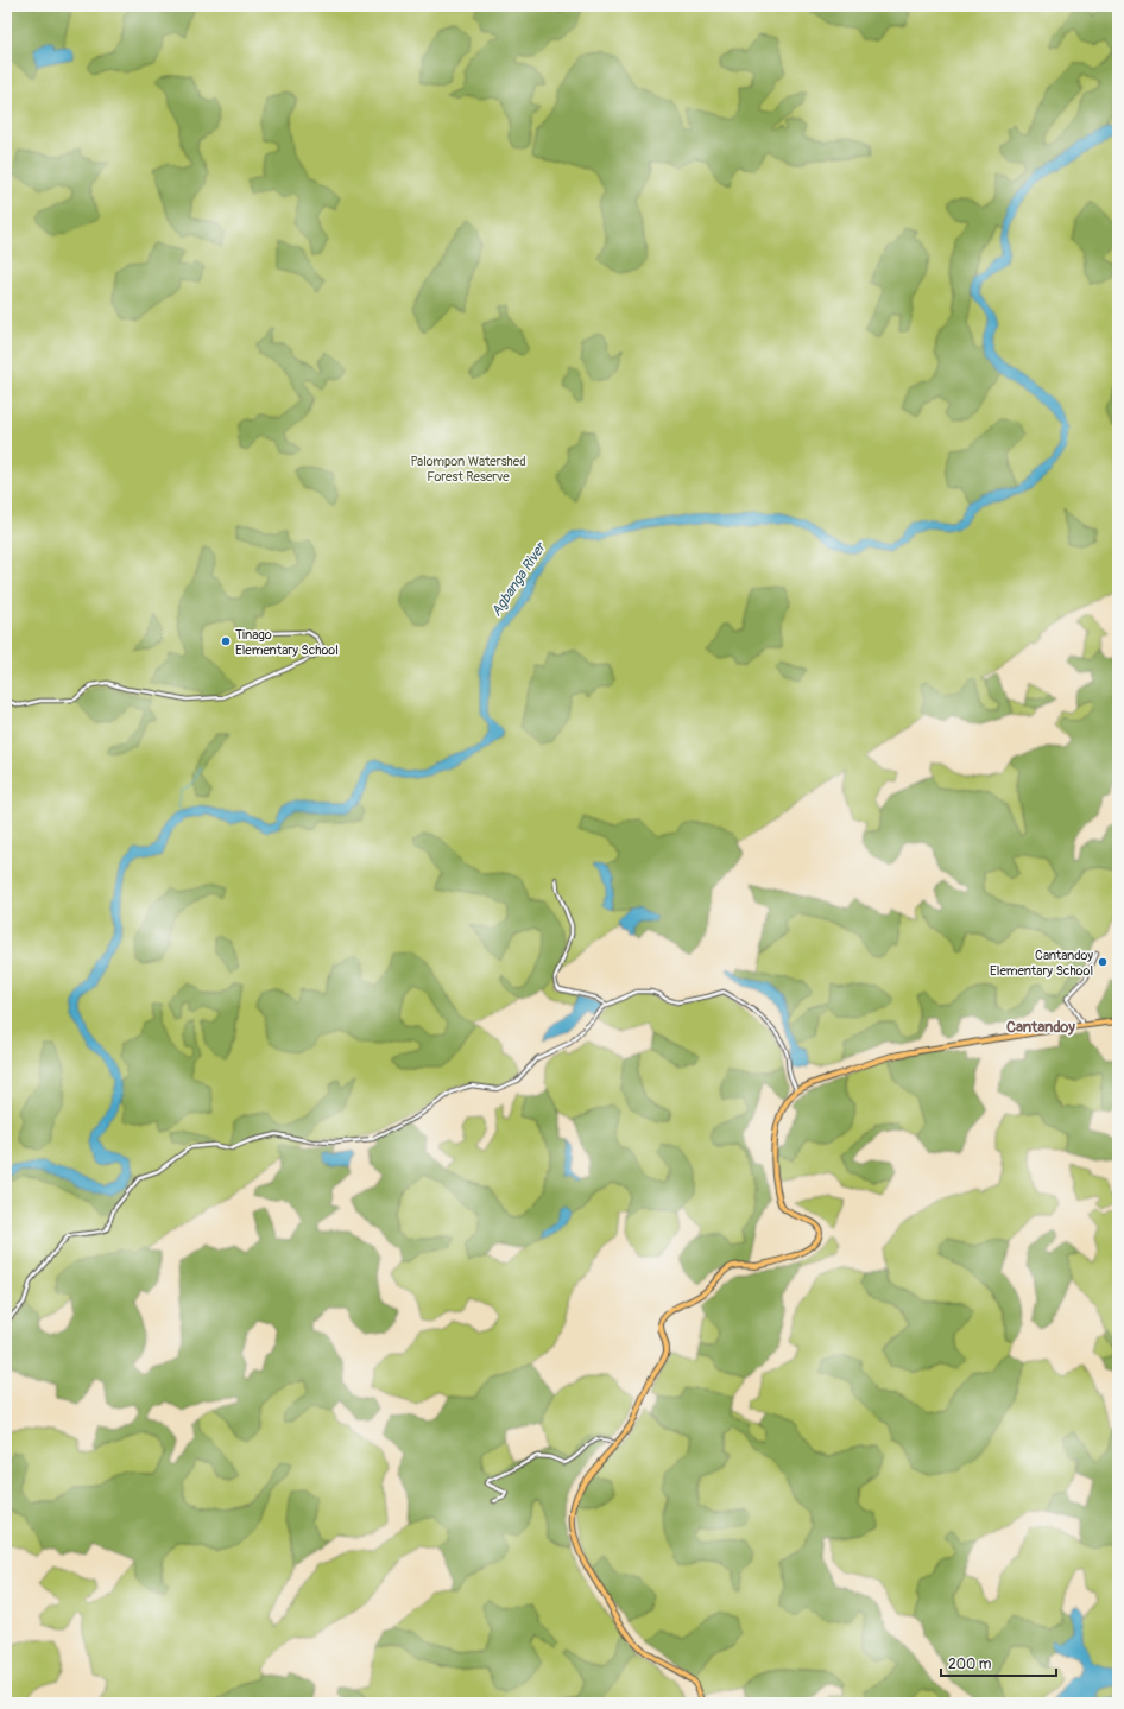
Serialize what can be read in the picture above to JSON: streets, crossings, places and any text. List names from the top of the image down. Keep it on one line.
{"districts":["Cantandoy"],"water":["Agbanga River"],"parks":["Palompon Watershed Forest Reserve"],"places":["Tinago Elementary School","Cantandoy Elementary School"],"scale_bar":"200 m"}
